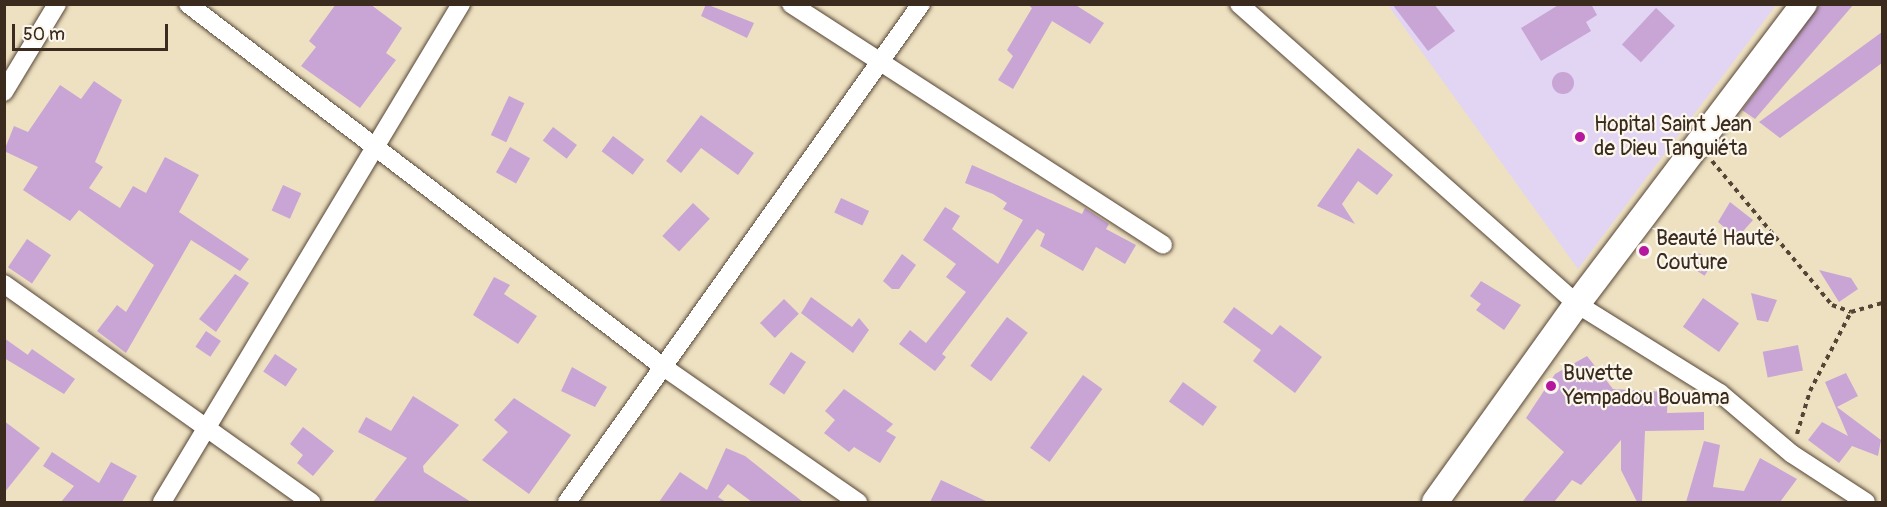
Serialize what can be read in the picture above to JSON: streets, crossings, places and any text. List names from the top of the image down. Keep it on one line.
{"places":["Hopital Saint Jean de Dieu Tanguiéta","Beauté Haute Couture","Buvette Yempadou Bouama"],"scale_bar":"50 m"}
